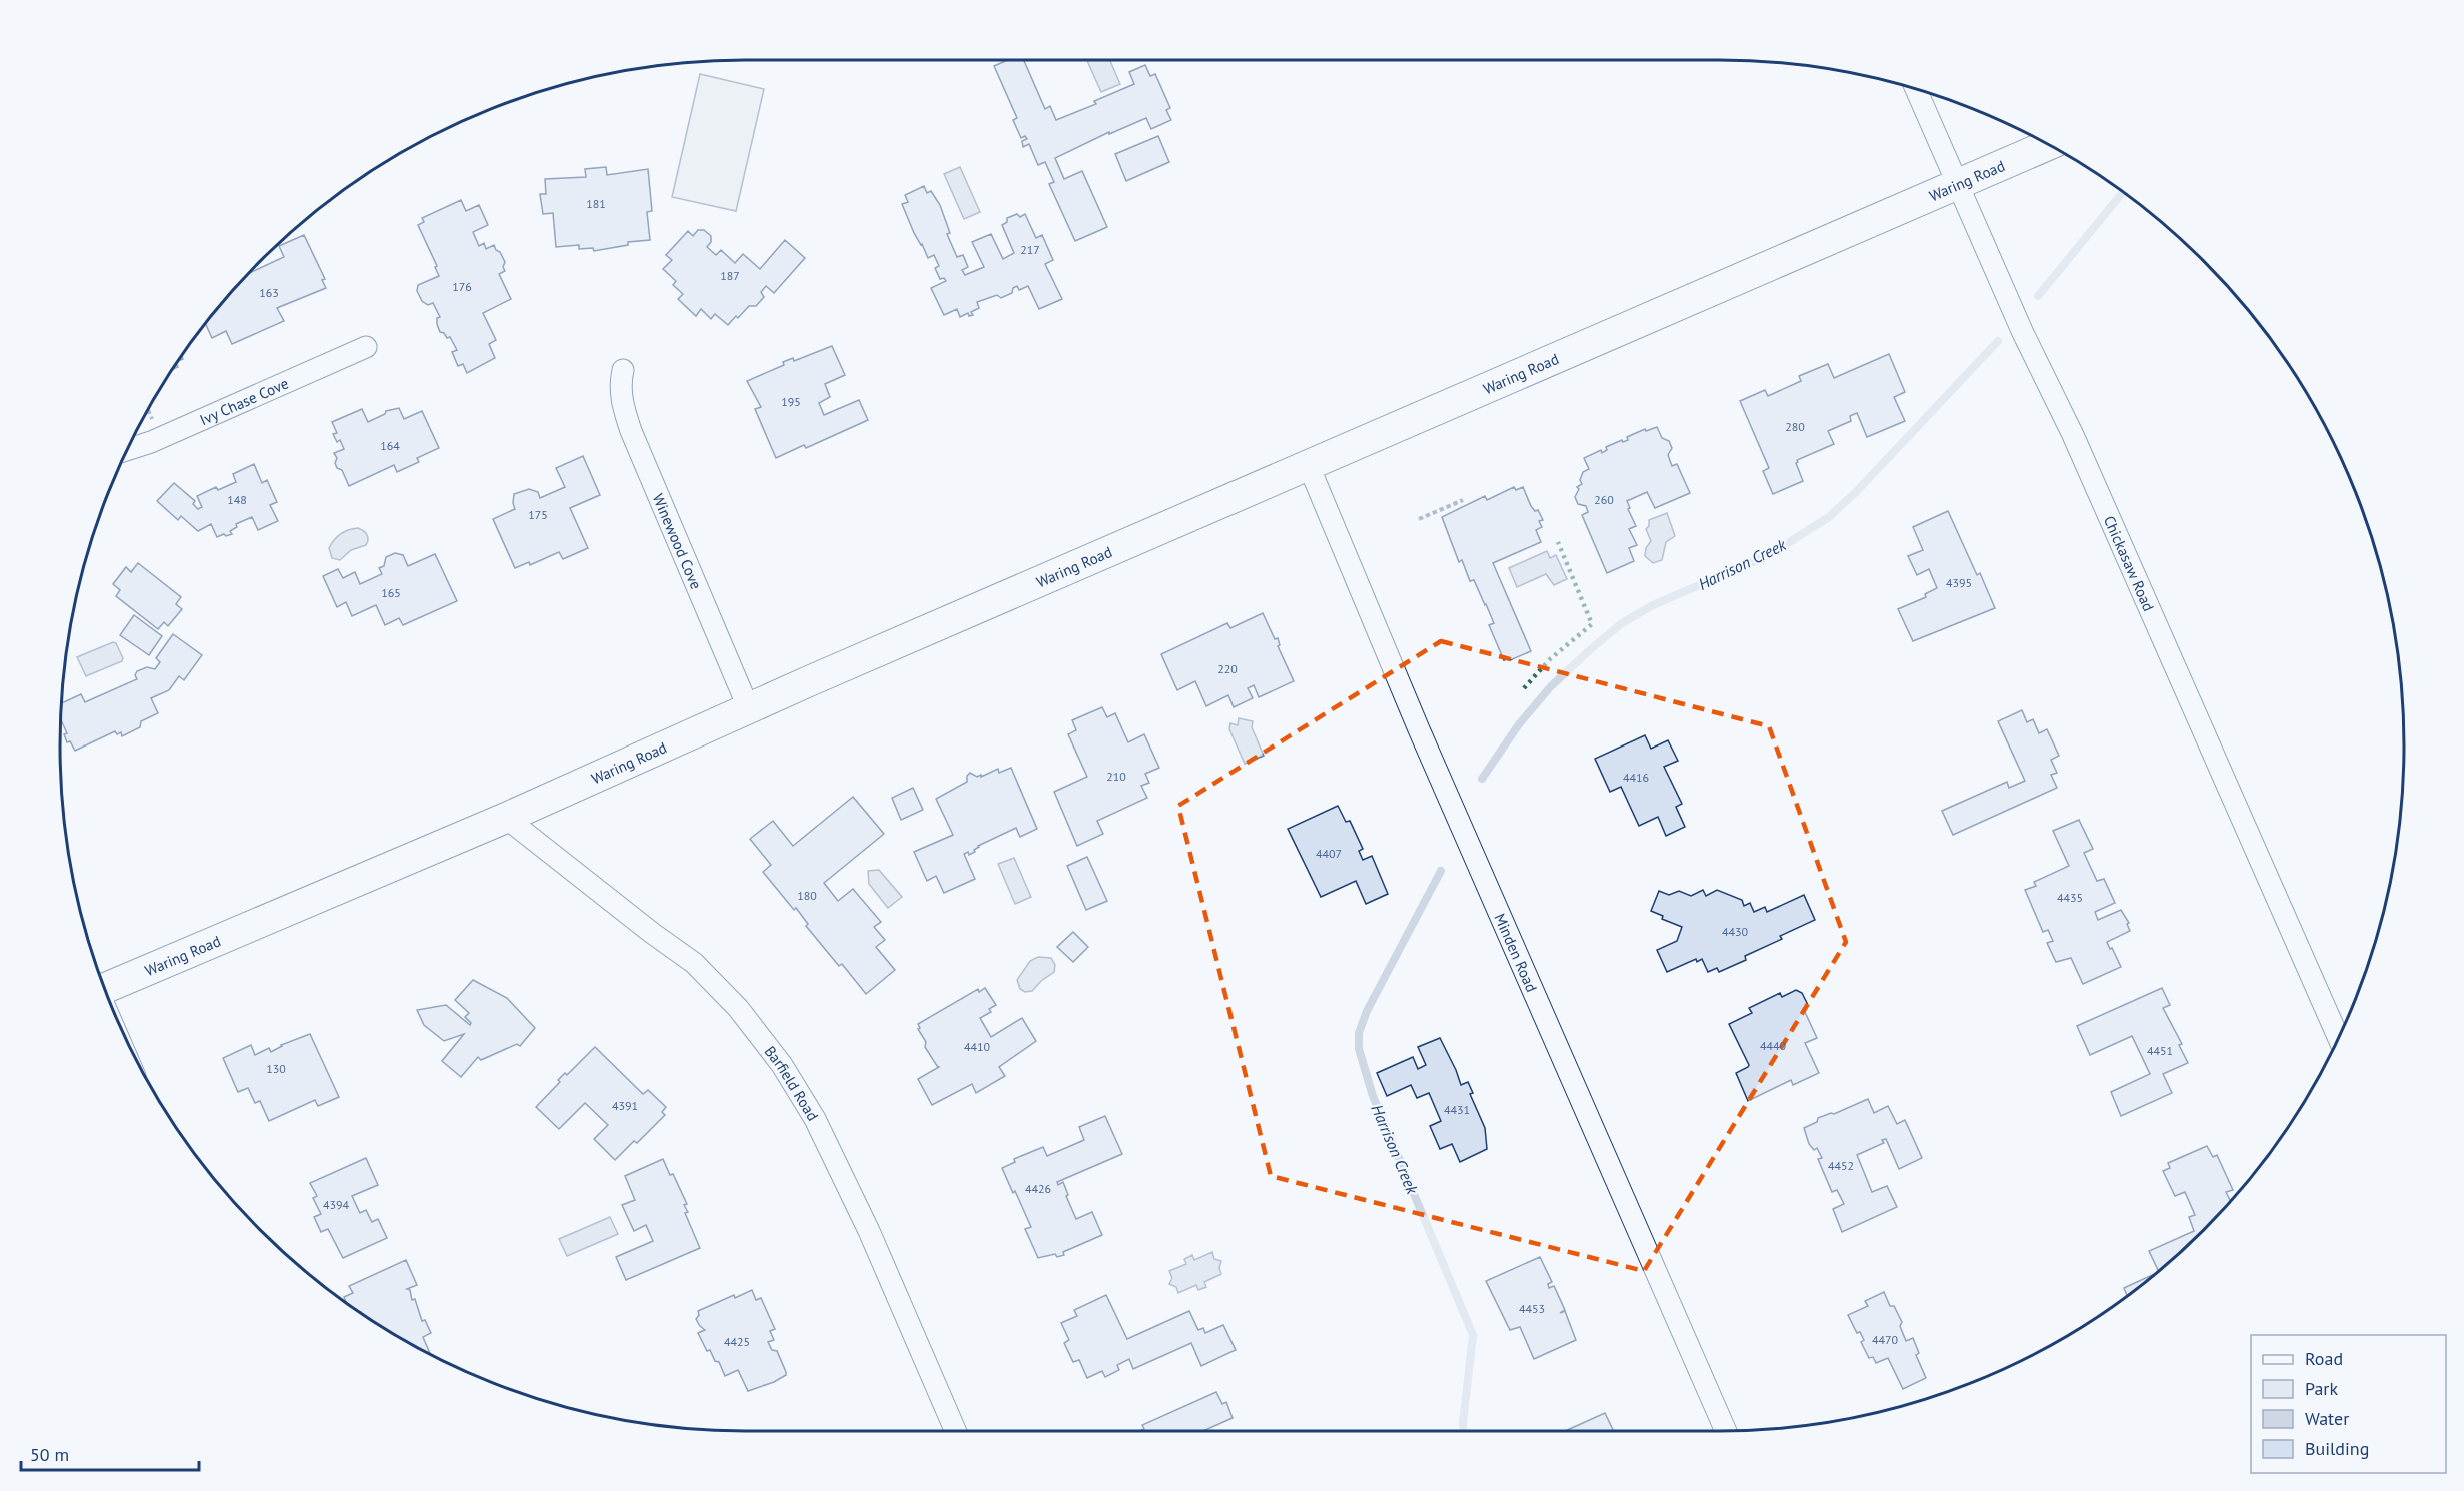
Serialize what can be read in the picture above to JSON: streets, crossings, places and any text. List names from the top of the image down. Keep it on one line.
{"streets":{"main road":["Waring Road"],"street":["Ivy Chase Cove","Winewood Cove","Chickasaw Road","Minden Road","Barfield Road"]},"crossings":[["Waring Road","Winewood Cove"],["Waring Road","Chickasaw Road"],["Waring Road","Minden Road"],["Waring Road","Barfield Road"]],"water":["Harrison Creek"],"house_numbers":["181","217","187","176","163","195","280","164","148","260","175","4395","165","220","210","4416","4407","180","4435","4430","4440","4410","4451","130","4391","4431","4452","4426","4394","4453","4470","4425"],"legend":["Road","Park","Water","Building"],"scale_bar":"50 m"}
